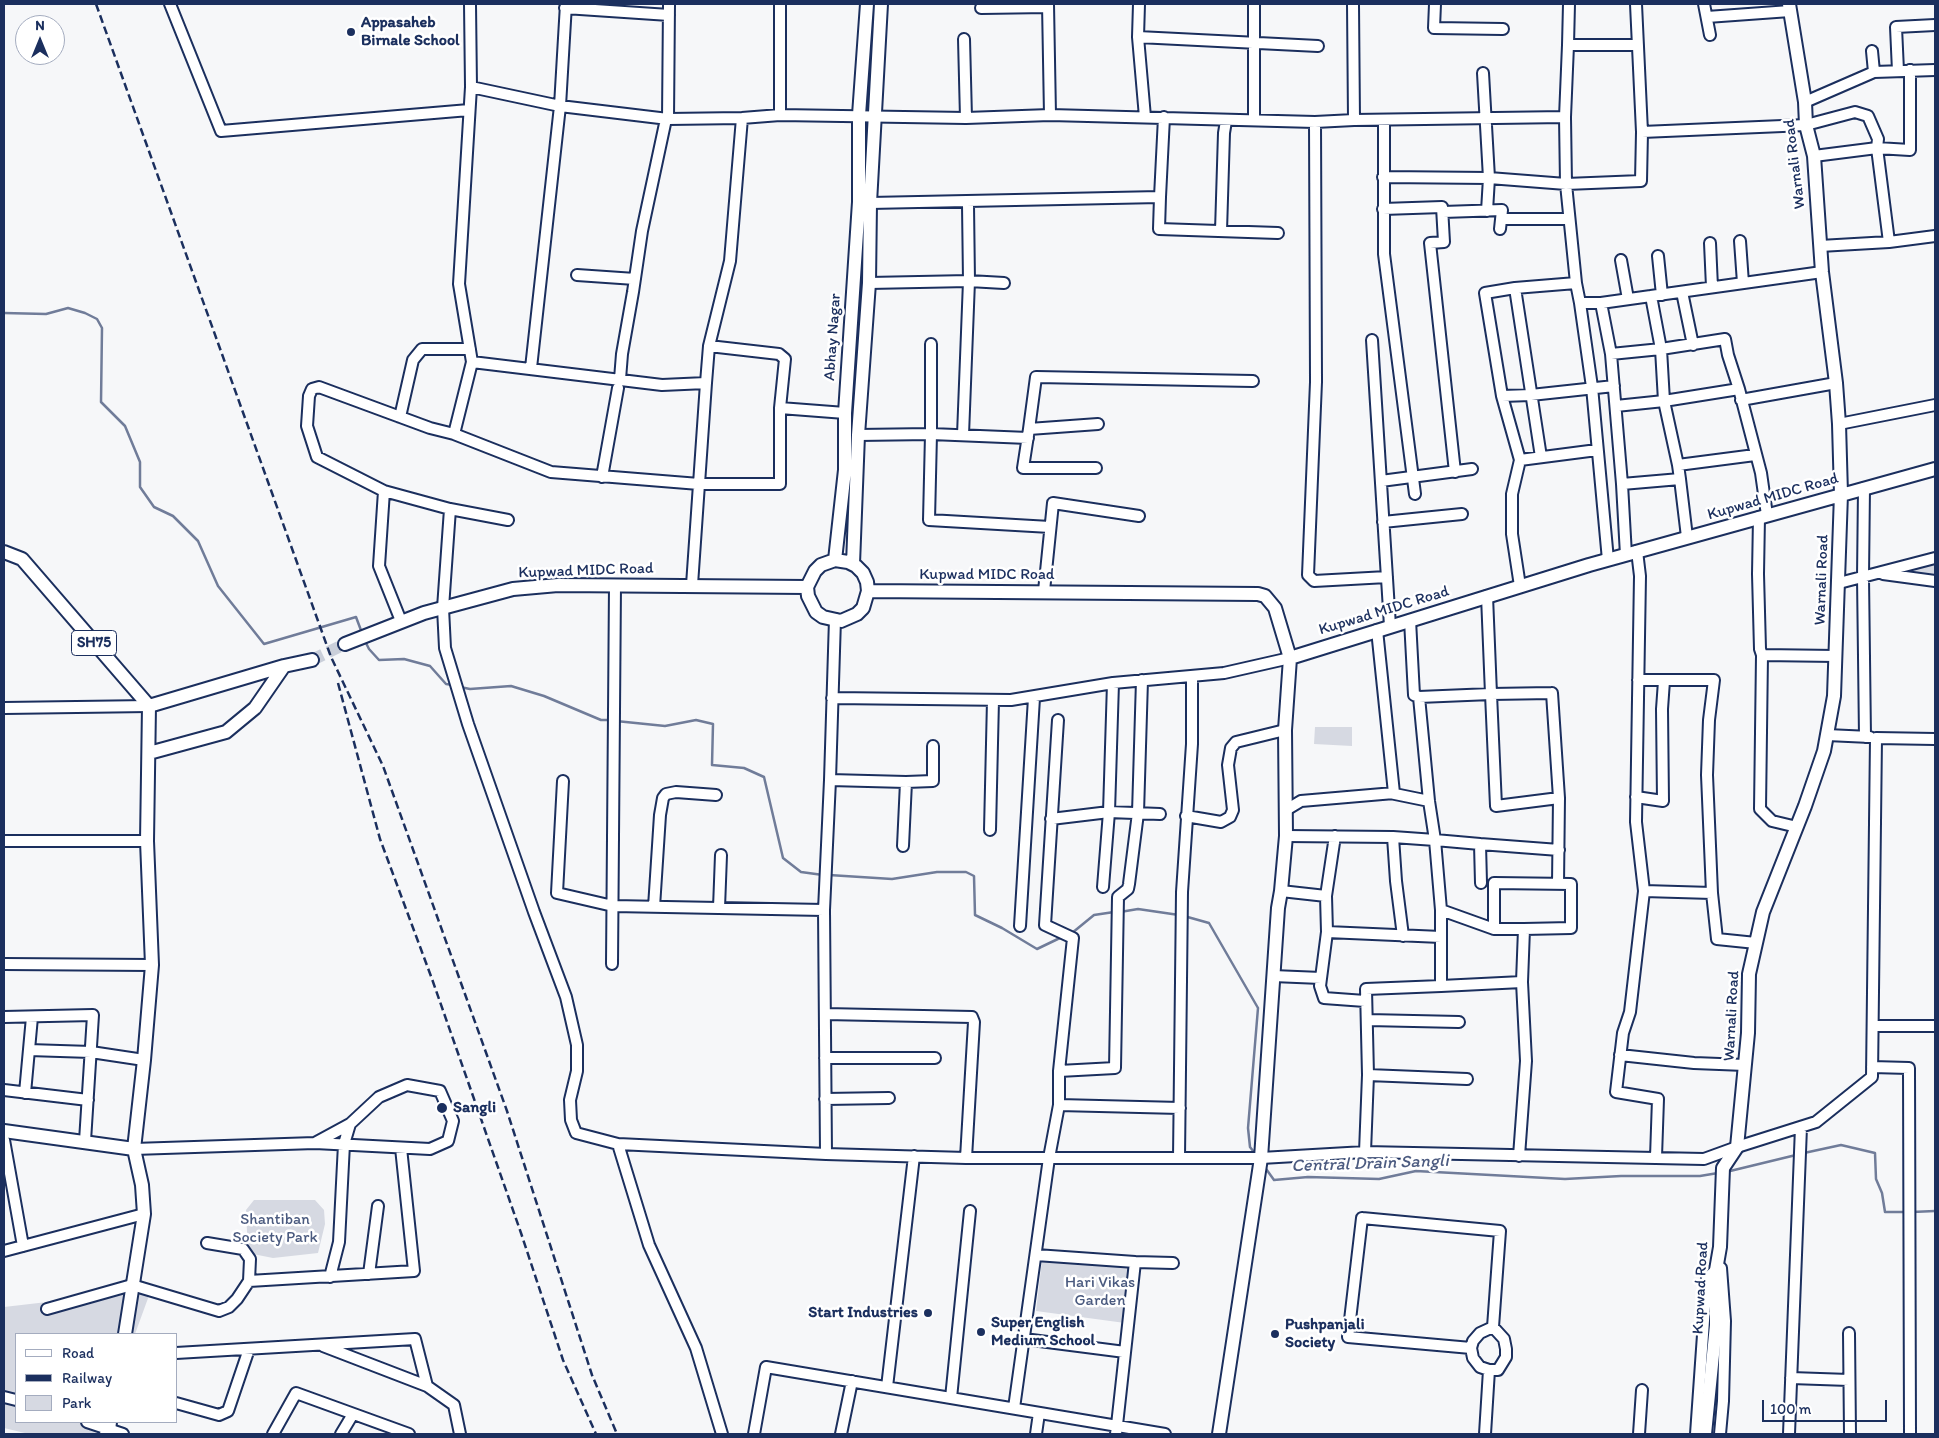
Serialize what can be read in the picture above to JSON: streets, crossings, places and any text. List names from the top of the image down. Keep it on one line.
{"streets":{"main road":["Warnali Road","Abhay Nagar","Kupwad MIDC Road","SH75","Kupwad Road"]},"crossings":[["Warnali Road","Kupwad MIDC Road"],["Warnali Road","Kupwad Road"],["Abhay Nagar","Kupwad MIDC Road"]],"water":["Central Drain Sangli"],"parks":["Shantiban Society Park","Hari Vikas Garden"],"places":["Appasaheb Birnale School","Sangli","Start Industries","Super English Medium School","Pushpanjali Society"],"legend":["Road","Railway","Park"],"scale_bar":"100 m","north":"top"}
